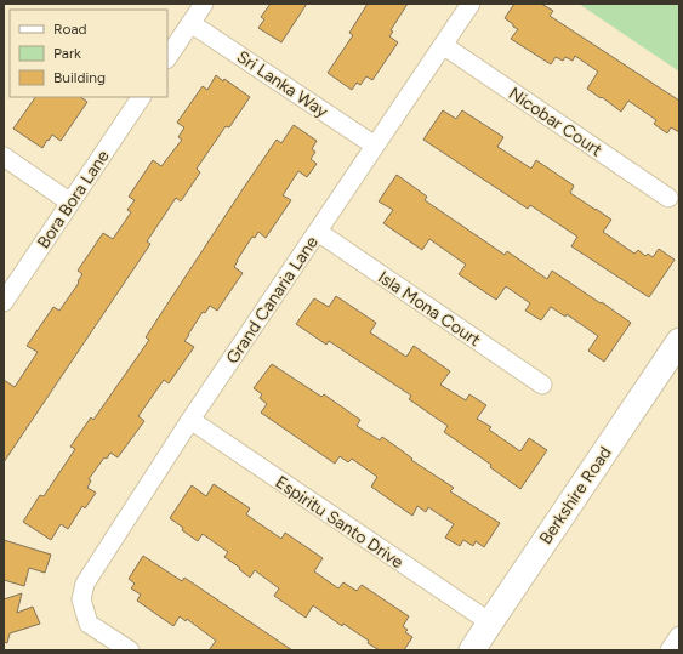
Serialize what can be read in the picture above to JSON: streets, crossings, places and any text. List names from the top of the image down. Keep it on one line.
{"streets":{"street":["Sri Lanka Way","Nicobar Court","Bora Bora Lane","Grand Canaria Lane","Isla Mona Court","Berkshire Road","Espiritu Santo Drive"]},"crossings":[["Sri Lanka Way","Grand Canaria Lane"],["Nicobar Court","Grand Canaria Lane"],["Grand Canaria Lane","Isla Mona Court"],["Grand Canaria Lane","Espiritu Santo Drive"],["Berkshire Road","Espiritu Santo Drive"]],"legend":["Road","Park","Building"]}
